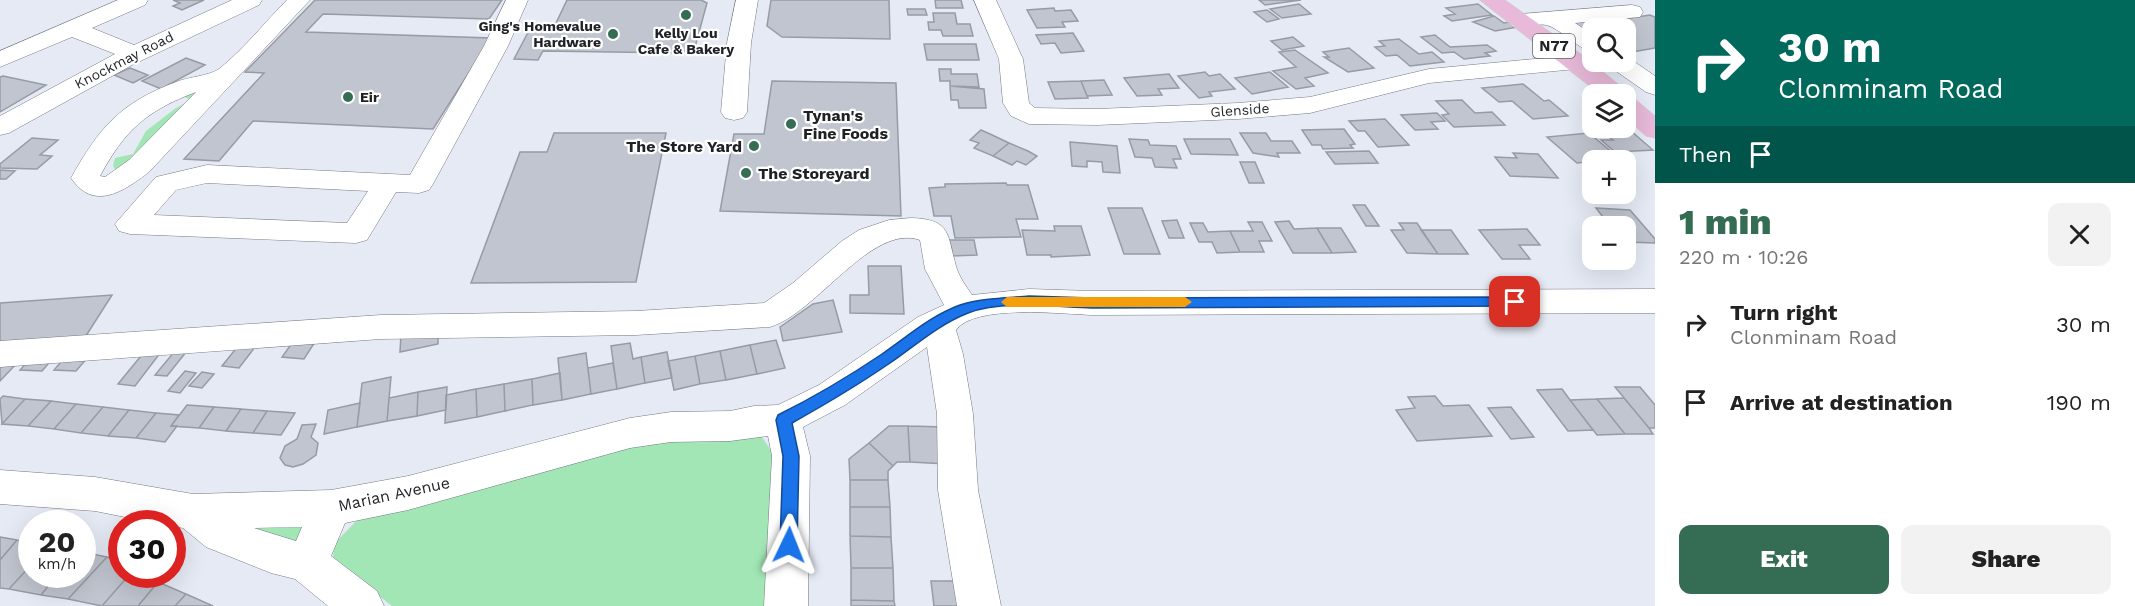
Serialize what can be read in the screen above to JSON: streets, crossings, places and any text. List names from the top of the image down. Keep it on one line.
{"streets":{"main road":["N77"],"street":["Knockmay Road","Glenside","Marian Avenue"]},"places":["Kelly Lou Cafe & Bakery","Ging's Homevalue Hardware","Eir","Tynan's Fine Foods","The Store Yard","The Storeyard"],"page":{"turn":["30 m","Clonminam Road"],"map_buttons":["+","−"],"then":"Then","heading":["1 min","220 m · 10:26"],"list":[{"name":"Turn right","note":"Clonminam Road","value":"30 m"},{"name":"Arrive at destination","value":"190 m"}],"speed":"20 km/h","limit":"30","buttons":["Exit","Share"]}}
